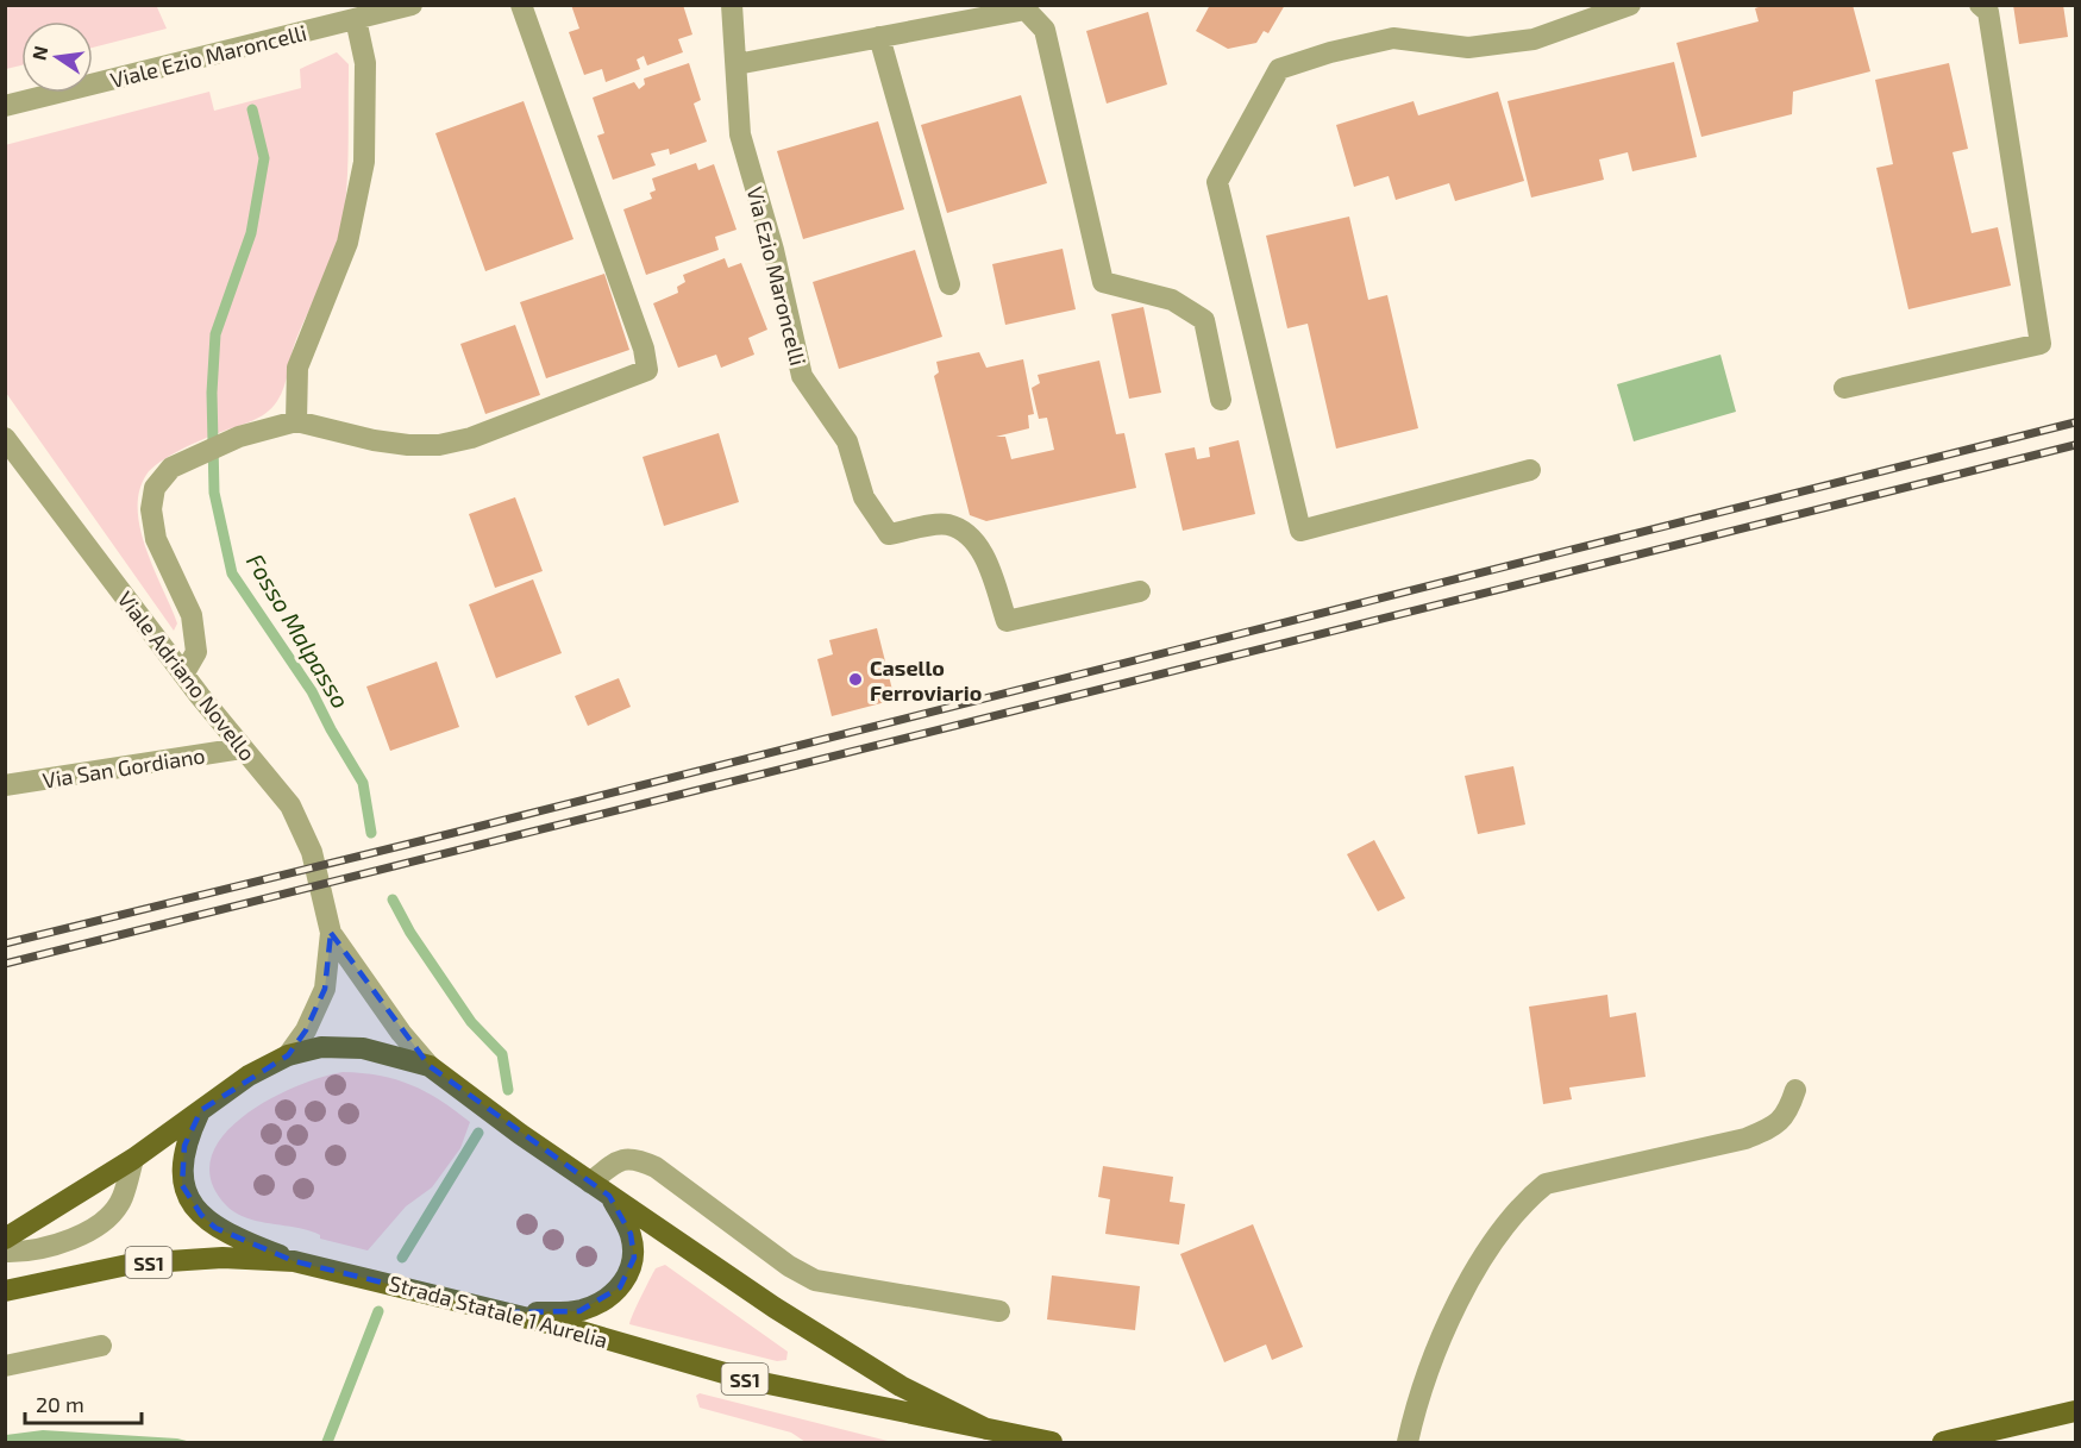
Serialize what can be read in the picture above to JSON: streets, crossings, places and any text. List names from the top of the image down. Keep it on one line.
{"streets":{"main road":["SS1","Strada Statale 1 Aurelia"],"street":["Viale Ezio Maroncelli","Via Ezio Maroncelli","Viale Adriano Novello","Via San Gordiano"]},"crossings":[["Viale Adriano Novello","Via San Gordiano"],["Viale Adriano Novello","Strada Statale 1 Aurelia"]],"water":["Fosso Malpasso"],"places":["Casello Ferroviario"],"scale_bar":"20 m","north":"left"}
